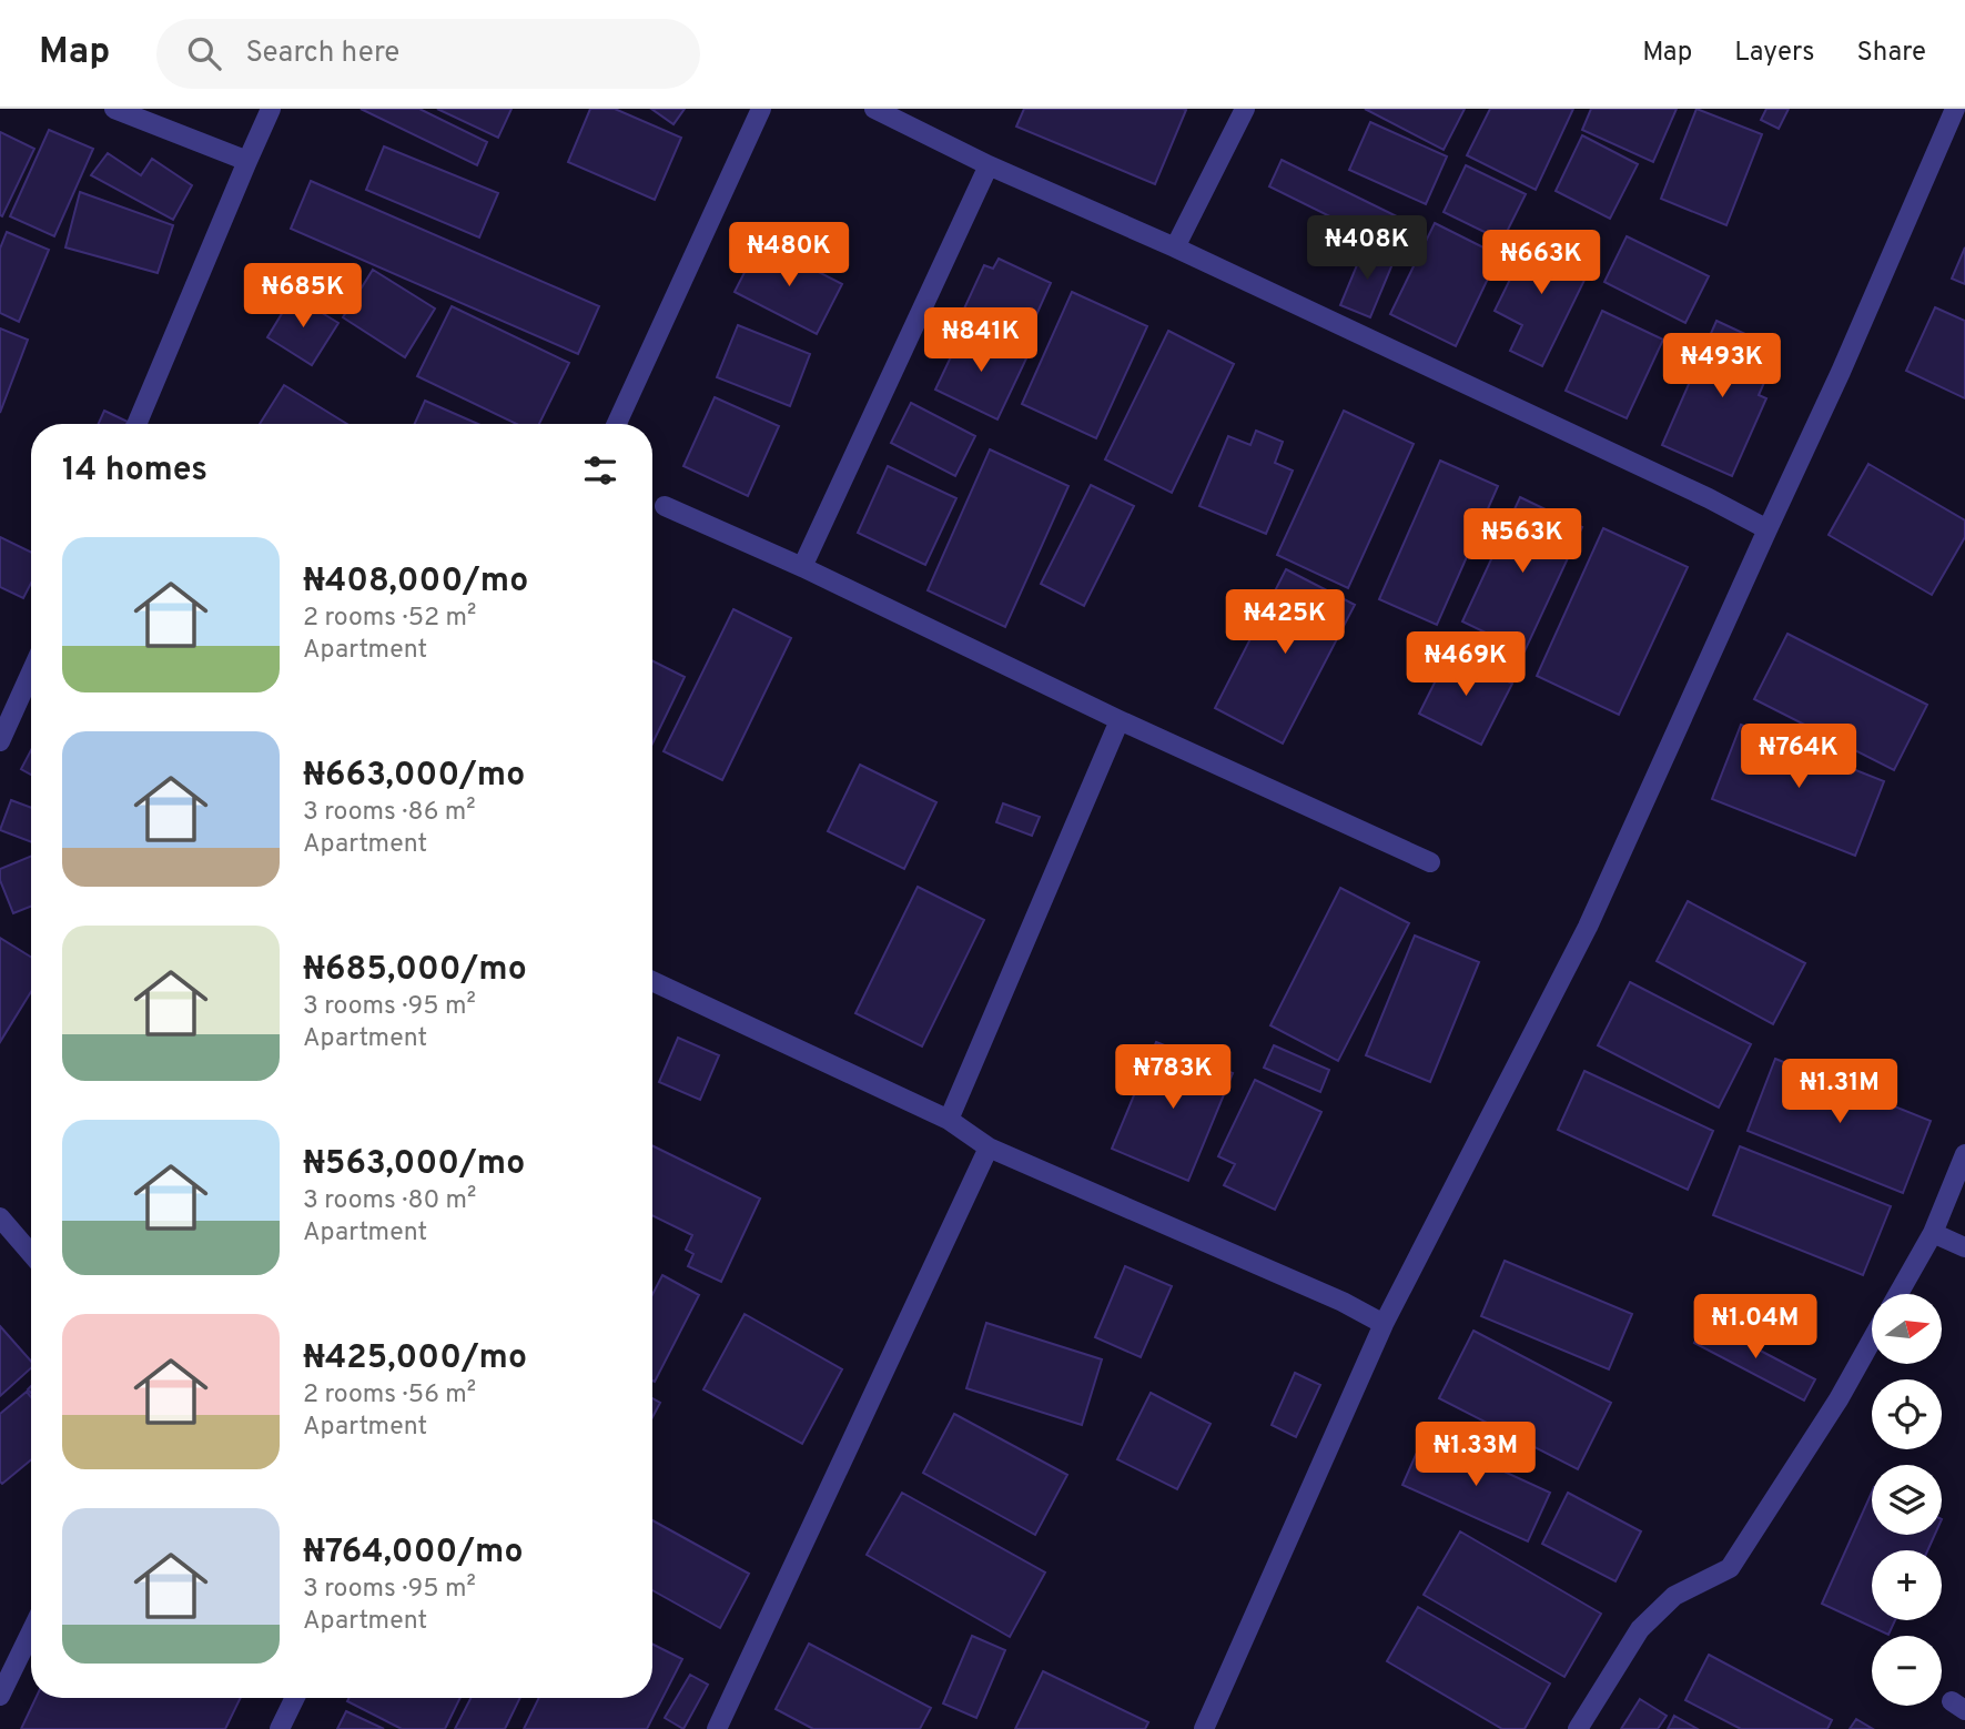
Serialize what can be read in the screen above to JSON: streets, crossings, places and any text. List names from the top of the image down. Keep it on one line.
{"north":"right","page":{"header":"Map","search":"Search here","nav":["Map","Layers","Share"],"price":["₦408K","₦480K","₦663K","₦685K","₦841K","₦493K","₦563K","₦425K","₦469K","₦764K","₦783K","₦1.31M","₦1.04M","₦1.33M"],"heading":"14 homes","list":[{"name":"₦408,000/mo","note":"2 rooms · 52 m² · Apartment"},{"name":"₦663,000/mo","note":"3 rooms · 86 m² · Apartment"},{"name":"₦685,000/mo","note":"3 rooms · 95 m² · Apartment"},{"name":"₦563,000/mo","note":"3 rooms · 80 m² · Apartment"},{"name":"₦425,000/mo","note":"2 rooms · 56 m² · Apartment"},{"name":"₦764,000/mo","note":"3 rooms · 95 m² · Apartment"}],"map_buttons":["+","−"]}}
